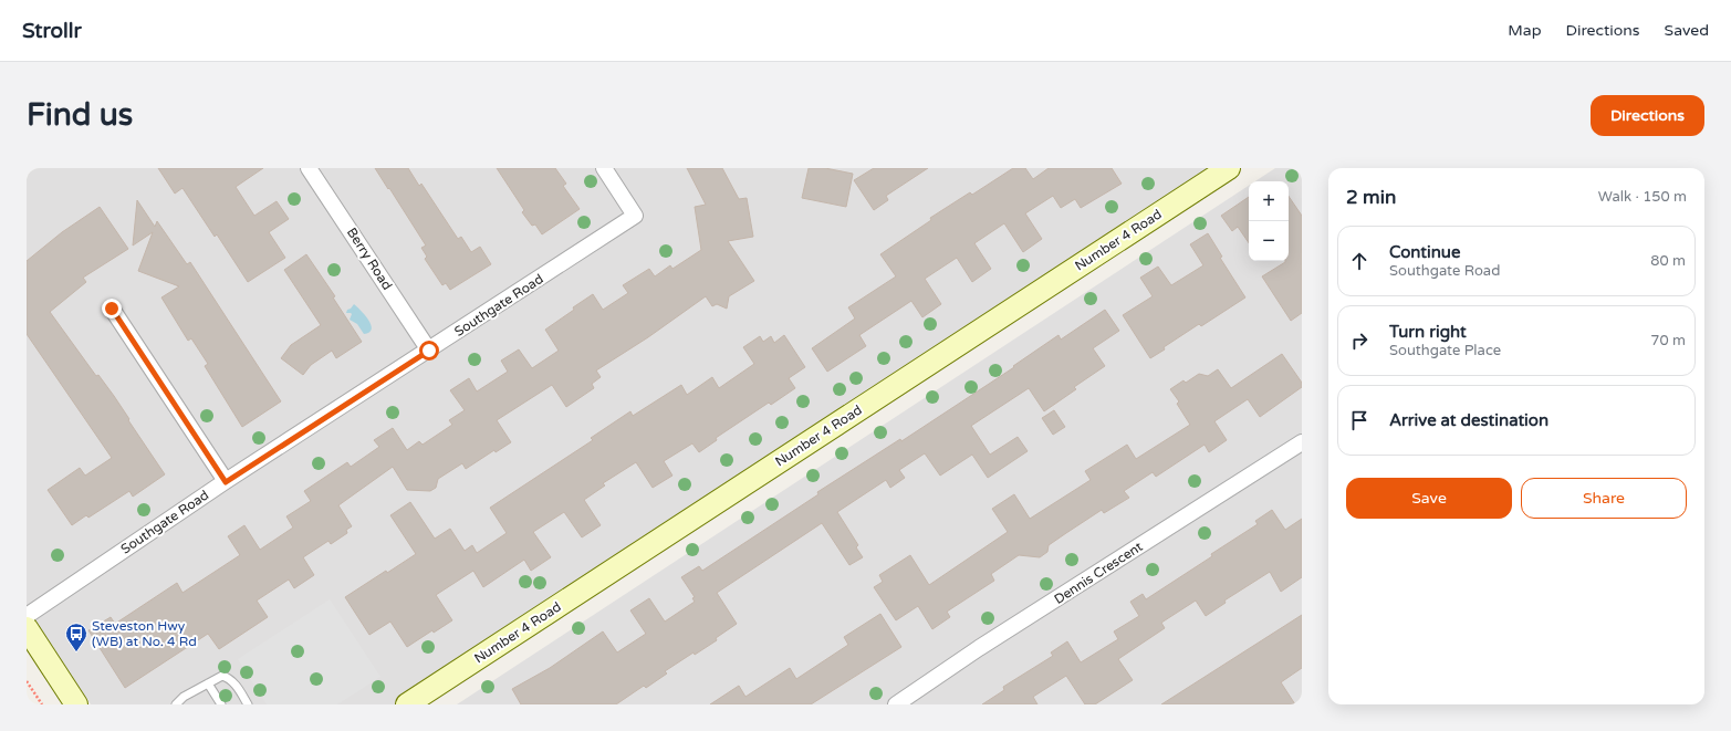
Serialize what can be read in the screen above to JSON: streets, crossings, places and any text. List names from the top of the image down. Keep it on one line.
{"streets":{"main road":["Number 4 Road"],"street":["Berry Road","Southgate Road","Dennis Crescent"]},"crossings":[["Berry Road","Southgate Road"]],"places":{"bus stop":["Steveston Hwy (WB) at No. 4 Rd"]},"page":{"header":"Strollr","nav":["Map","Directions","Saved"],"buttons":["Directions",["Save","Share"]],"title":"Find us","heading":["2 min","Walk · 150 m"],"map_buttons":["+","−"],"list":[["Continue","Southgate Road","80 m"],["Turn right","Southgate Place","70 m"],"Arrive at destination"]}}
